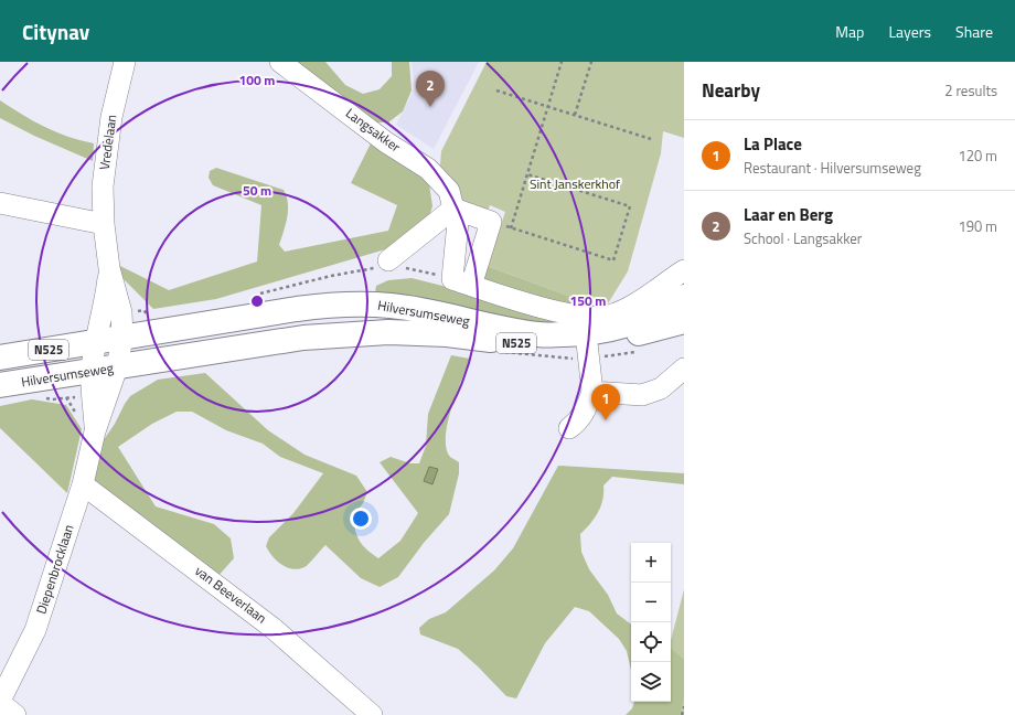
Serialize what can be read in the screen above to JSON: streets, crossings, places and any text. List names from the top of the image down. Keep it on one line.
{"streets":{"main road":["Hilversumseweg","N525"],"street":["Langsakker","Vredelaan","Diepenbrocklaan","van Beeverlaan"]},"crossings":[["Vredelaan","Hilversumseweg"],["Vredelaan","Diepenbrocklaan"],["Hilversumseweg","Diepenbrocklaan"],["Diepenbrocklaan","van Beeverlaan"]],"parks":["Sint Janskerkhof"],"page":{"header":"Citynav","nav":["Map","Layers","Share"],"heading":["Nearby","2 results"],"pins":["2","1"],"list":[{"mark":"1","name":"La Place","note":"Restaurant · Hilversumseweg","value":"120 m"},{"mark":"2","name":"Laar en Berg","note":"School · Langsakker","value":"190 m"}],"map_buttons":["+","−"]},"rings":["100 m","50 m","150 m"]}
